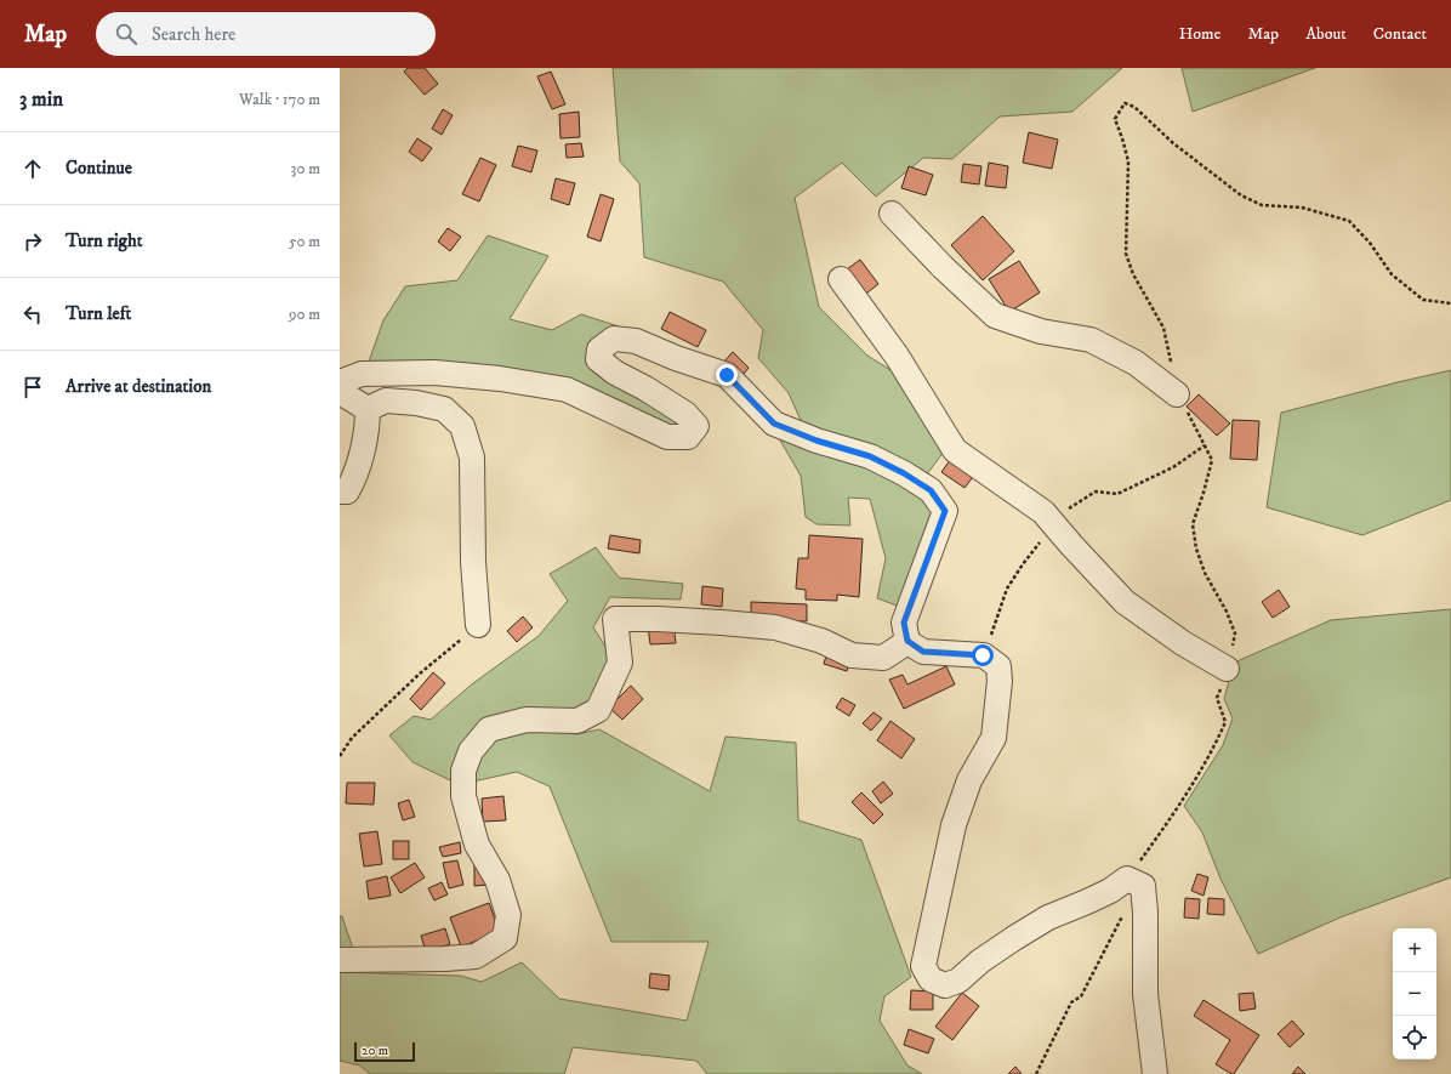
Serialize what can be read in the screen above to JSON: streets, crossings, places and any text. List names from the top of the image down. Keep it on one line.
{"scale_bar":"20 m","page":{"header":"Map","search":"Search here","nav":["Home","Map","About","Contact"],"heading":["3 min","Walk · 170 m"],"list":[["Continue","30 m"],["Turn right","50 m"],["Turn left","90 m"],"Arrive at destination"],"map_buttons":["+","−"],"scale":"20 m"}}
